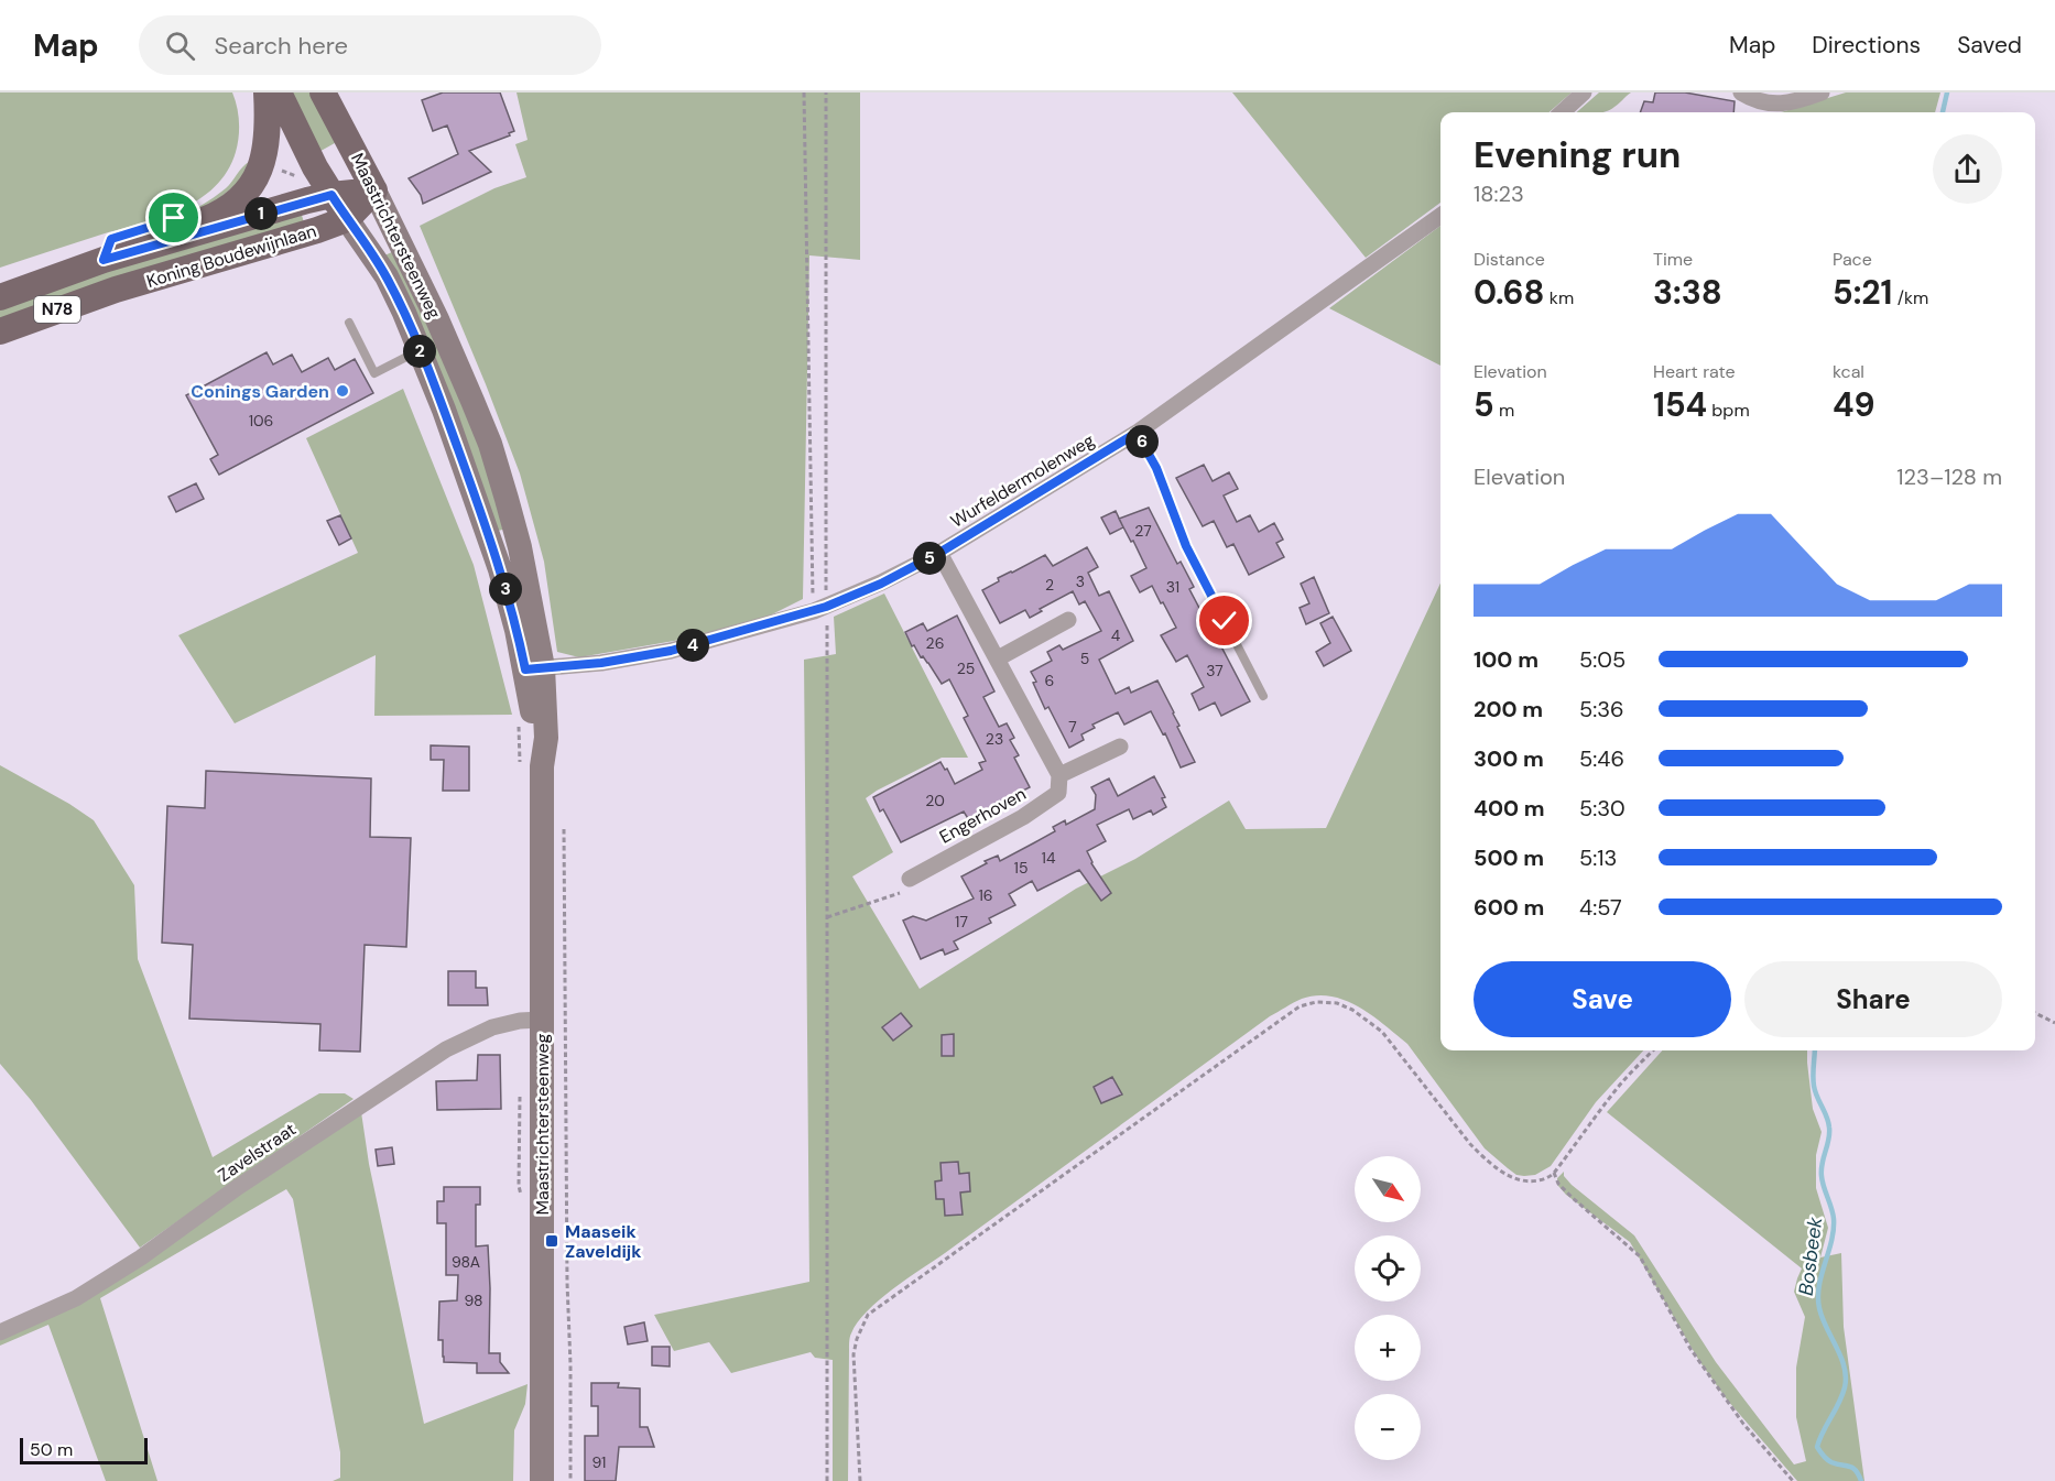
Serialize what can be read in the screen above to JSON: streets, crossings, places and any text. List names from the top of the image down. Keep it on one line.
{"streets":{"main road":["Maastrichtersteenweg","Koning Boudewijnlaan","N78"],"street":["Wurfeldermolenweg","Engerhoven","Zavelstraat"]},"crossings":[["Maastrichtersteenweg","Koning Boudewijnlaan"],["Maastrichtersteenweg","Wurfeldermolenweg"],["Maastrichtersteenweg","Zavelstraat"]],"water":["Bosbeek"],"places":{"other":["Conings Garden"],"transit":["Maaseik Zaveldijk"]},"house_numbers":["106","27","3","2","31","4","26","5","25","37","6","7","23","20","14","15","16","17","98A","98","91"],"scale_bar":"50 m","north":"bottom right","page":{"header":"Map","search":"Search here","nav":["Map","Directions","Saved"],"heading":["Evening run","18:23"],"pins":["1","2","6","5","3","4"],"stats":[["Distance","0.68 km"],["Time","3:38"],["Pace","5:21 /km"],["Elevation","5 m"],["Heart rate","154 bpm"],["kcal","49"]],"chart":["Elevation","123–128 m"],"list":[{"name":"100 m","note":"5:05"},{"name":"200 m","note":"5:36"},{"name":"300 m","note":"5:46"},{"name":"400 m","note":"5:30"},{"name":"500 m","note":"5:13"},{"name":"600 m","note":"4:57"}],"buttons":["Save","Share"],"map_buttons":["+","−"],"scale":"50 m"}}
